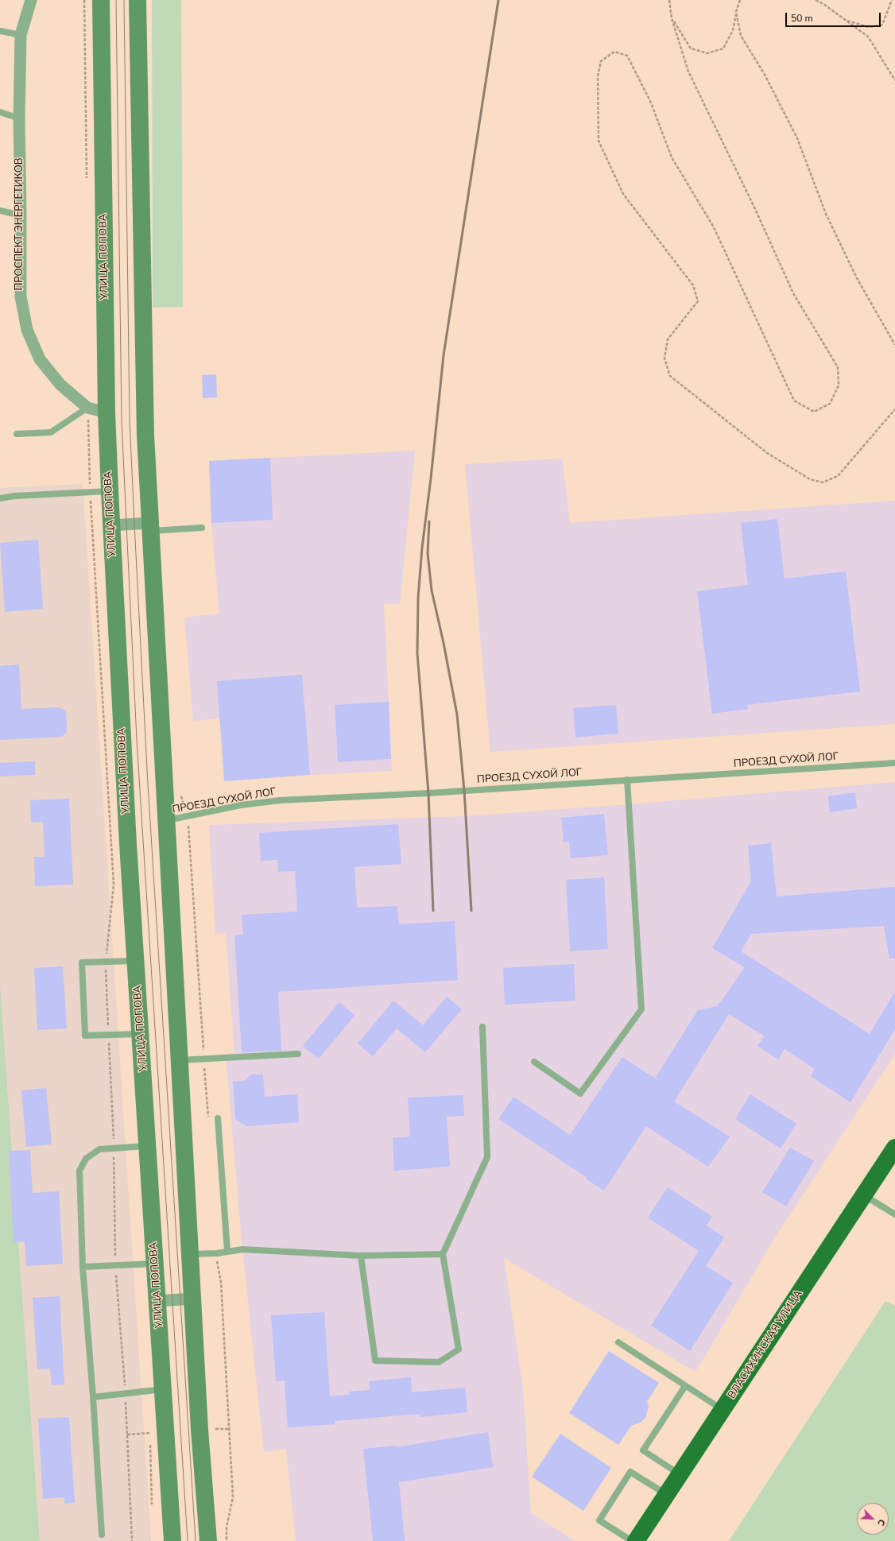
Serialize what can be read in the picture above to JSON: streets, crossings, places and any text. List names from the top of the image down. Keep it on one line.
{"streets":{"highway":["ВЛАСИХИНСКАЯ УЛИЦА"],"main road":["УЛИЦА ПОПОВА"],"street":["ПРОСПЕКТ ЭНЕРГЕТИКОВ"],"lane":["ПРОЕЗД СУХОЙ ЛОГ"]},"crossings":[["ПРОСПЕКТ ЭНЕРГЕТИКОВ","УЛИЦА ПОПОВА"]],"scale_bar":"50 m","north":"bottom right"}
